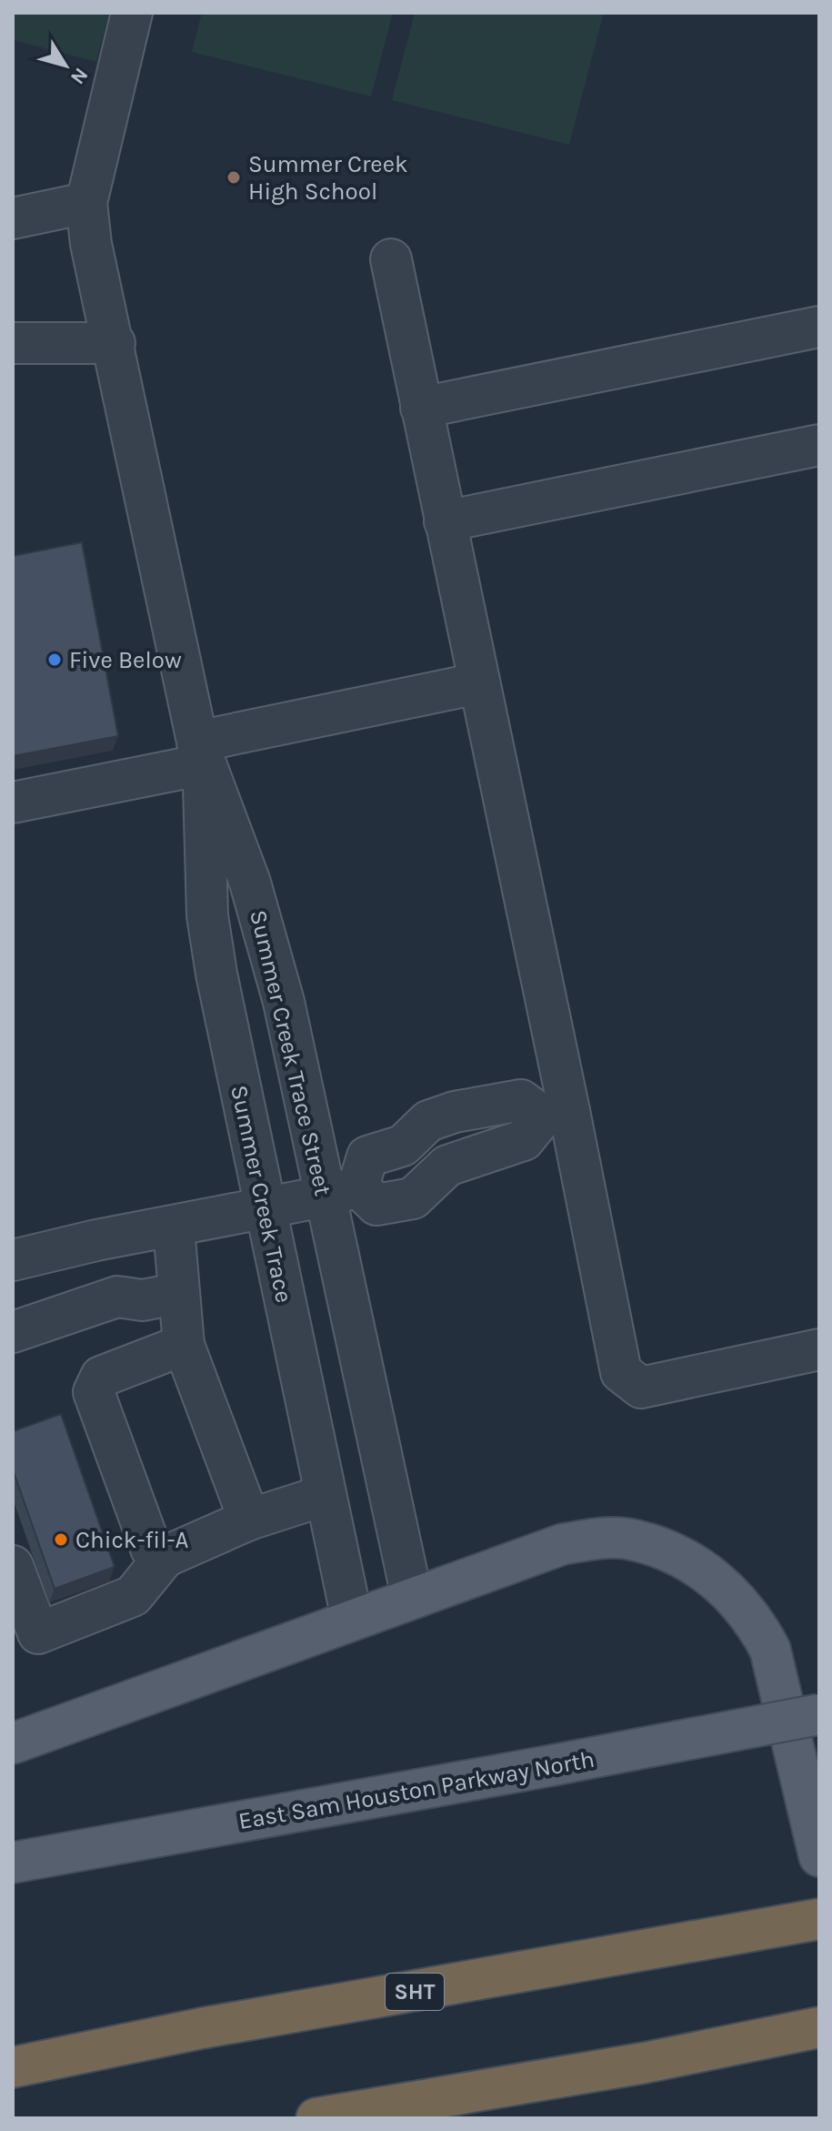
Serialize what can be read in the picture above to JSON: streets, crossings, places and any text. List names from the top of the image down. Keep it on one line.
{"streets":{"highway":["SHT"],"main road":["East Sam Houston Parkway North"],"street":["Summer Creek Trace Street","Summer Creek Trace"]},"crossings":[["Summer Creek Trace Street","Summer Creek Trace"]],"places":["Summer Creek High School","Five Below","Chick-fil-A"],"north":"bottom right"}
